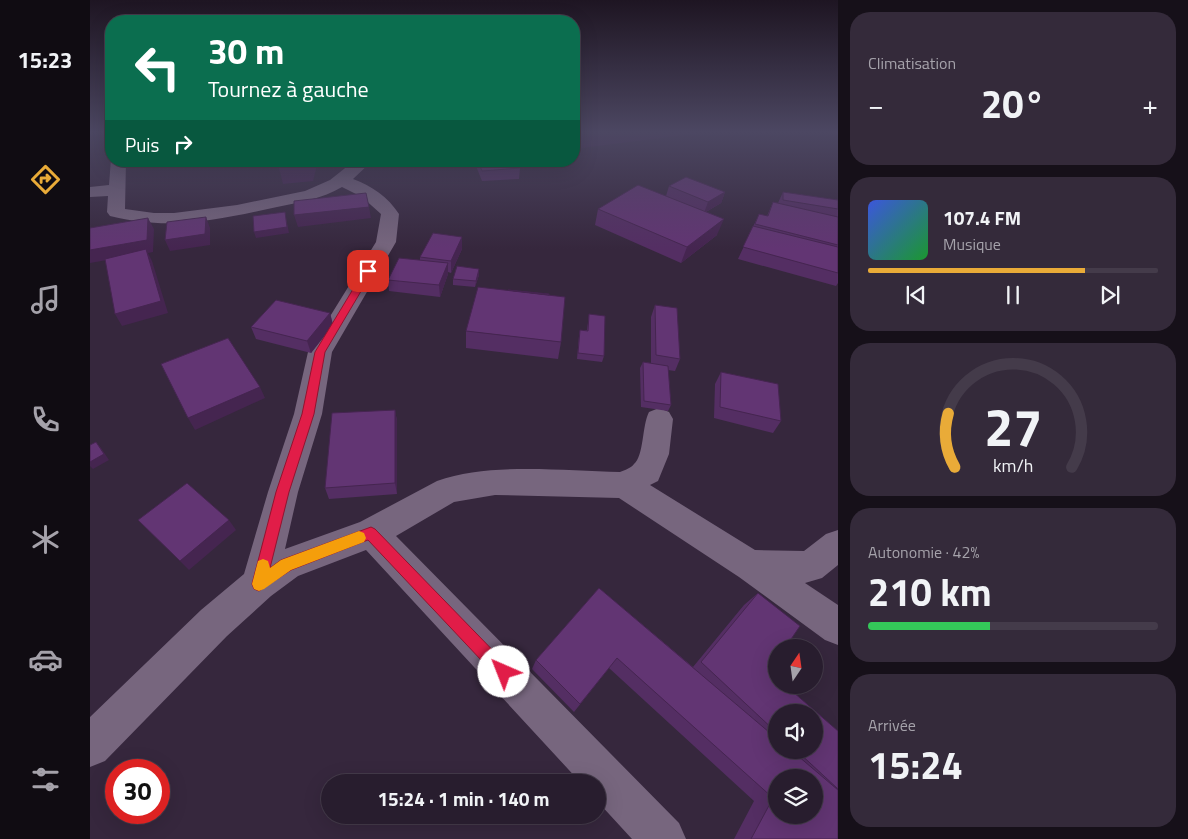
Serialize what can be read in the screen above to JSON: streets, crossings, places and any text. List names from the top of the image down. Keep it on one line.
{"north":"top","page":{"tabs":"15:23","tile":["Climatisation",["Autonomie · 42%","210 km"],["Arrivée","15:24"]],"turn":["30 m","Tournez à gauche"],"heat":["−","20°","+"],"then":"Puis","song":["107.4 FM","Musique"],"limit":"30","trip":"15:24 · 1 min · 140 m","gauge":["27","km/h"]}}
